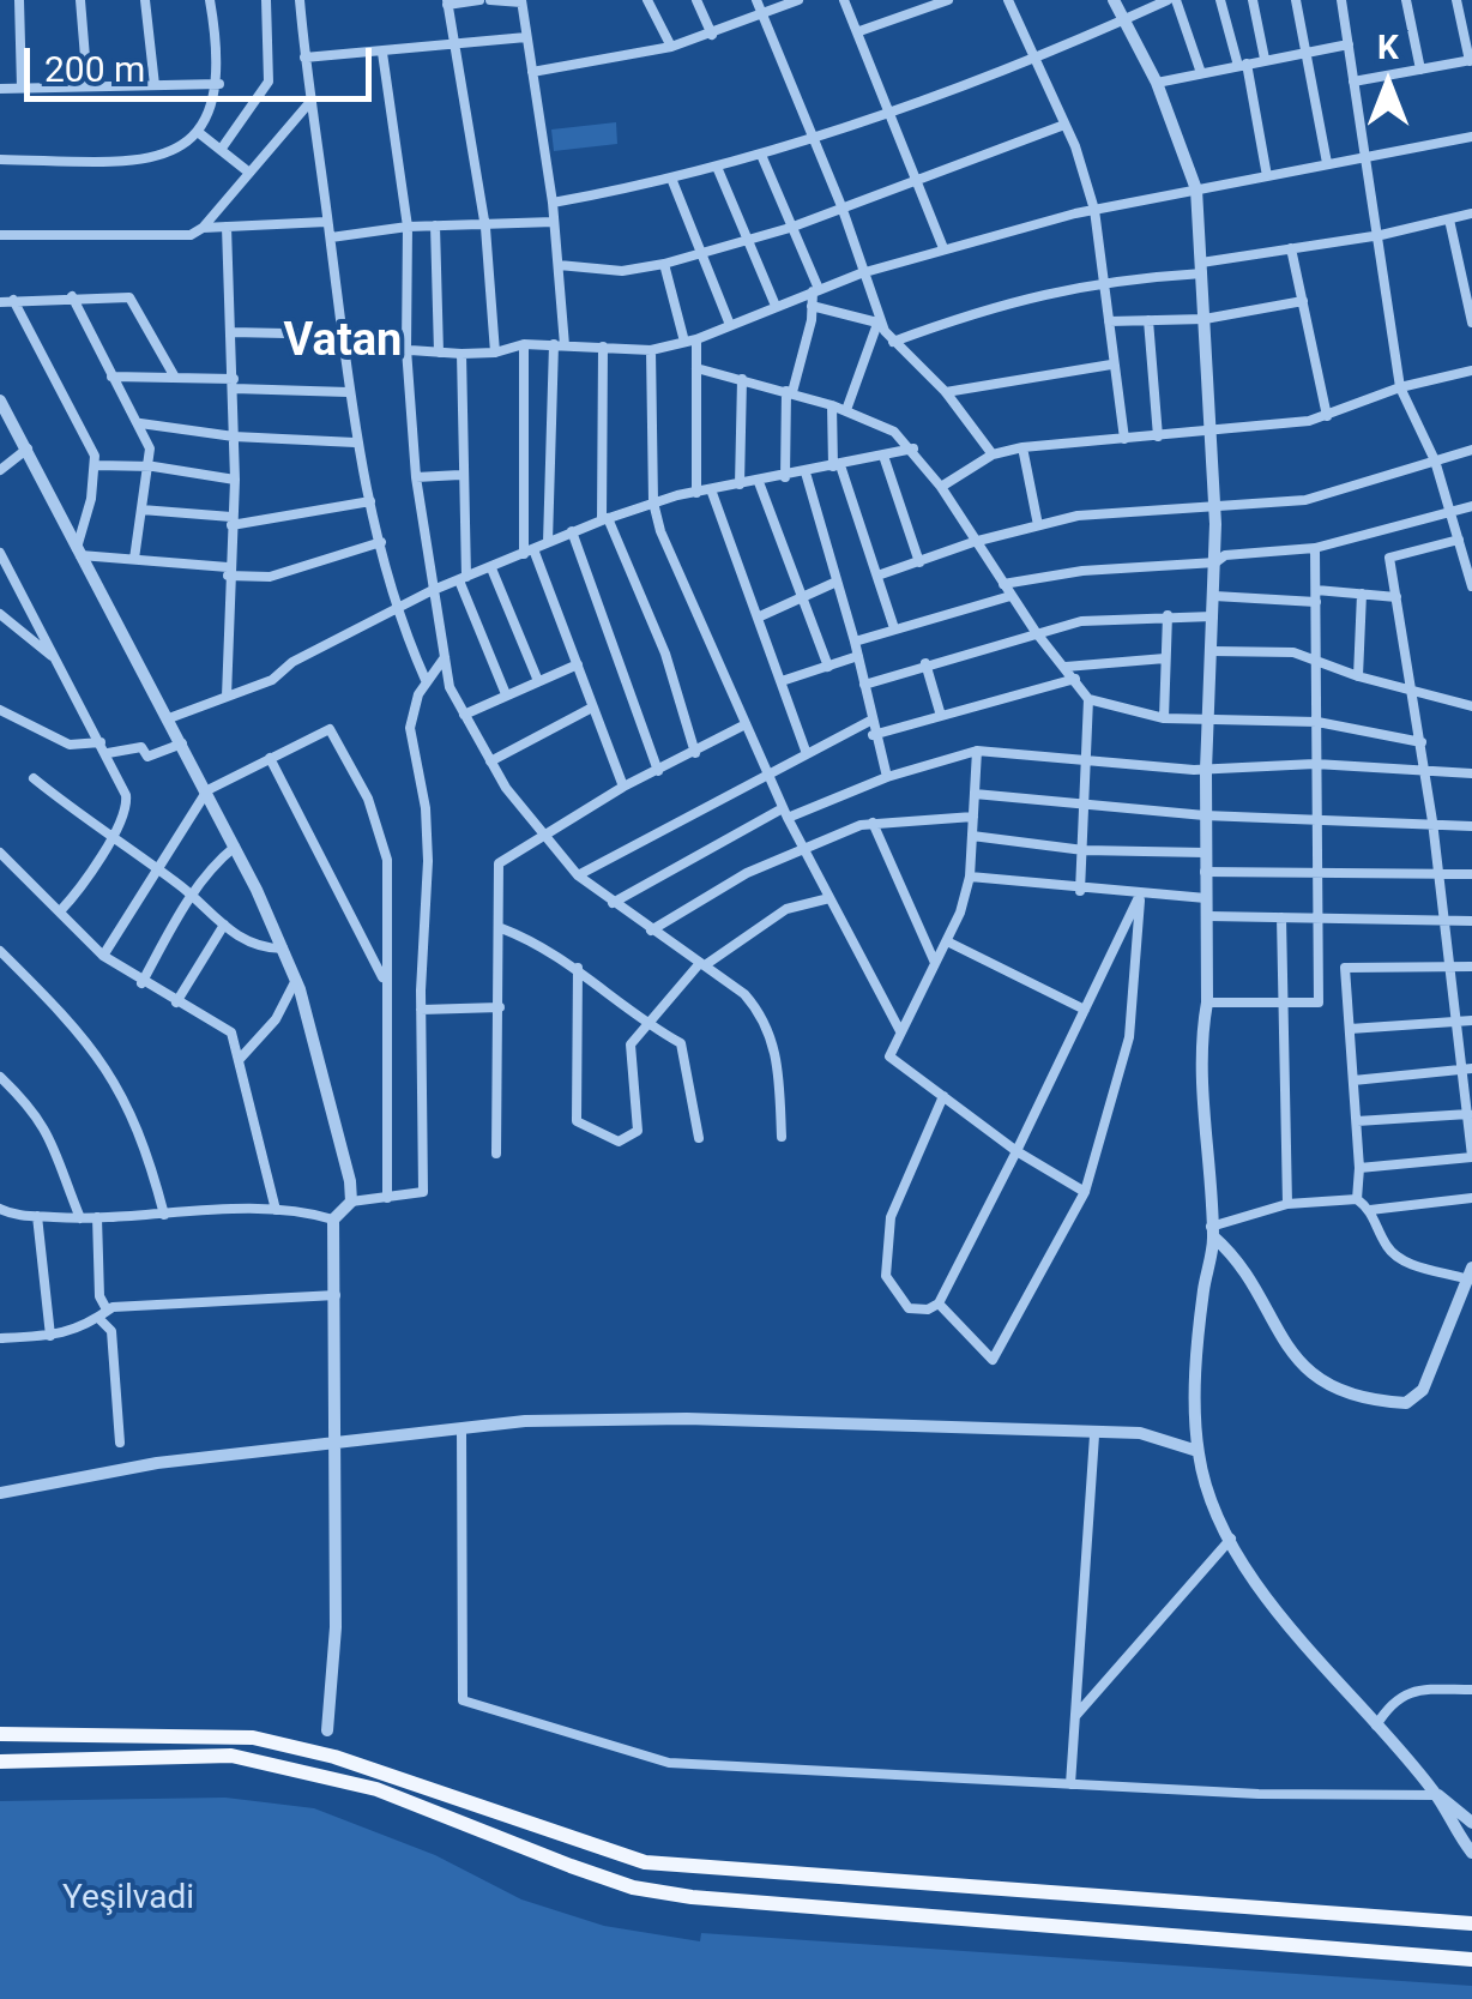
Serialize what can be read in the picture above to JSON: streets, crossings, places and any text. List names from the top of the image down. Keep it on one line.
{"districts":["Vatan"],"parks":["Yeşilvadi"],"scale_bar":"200 m","north":"top"}
